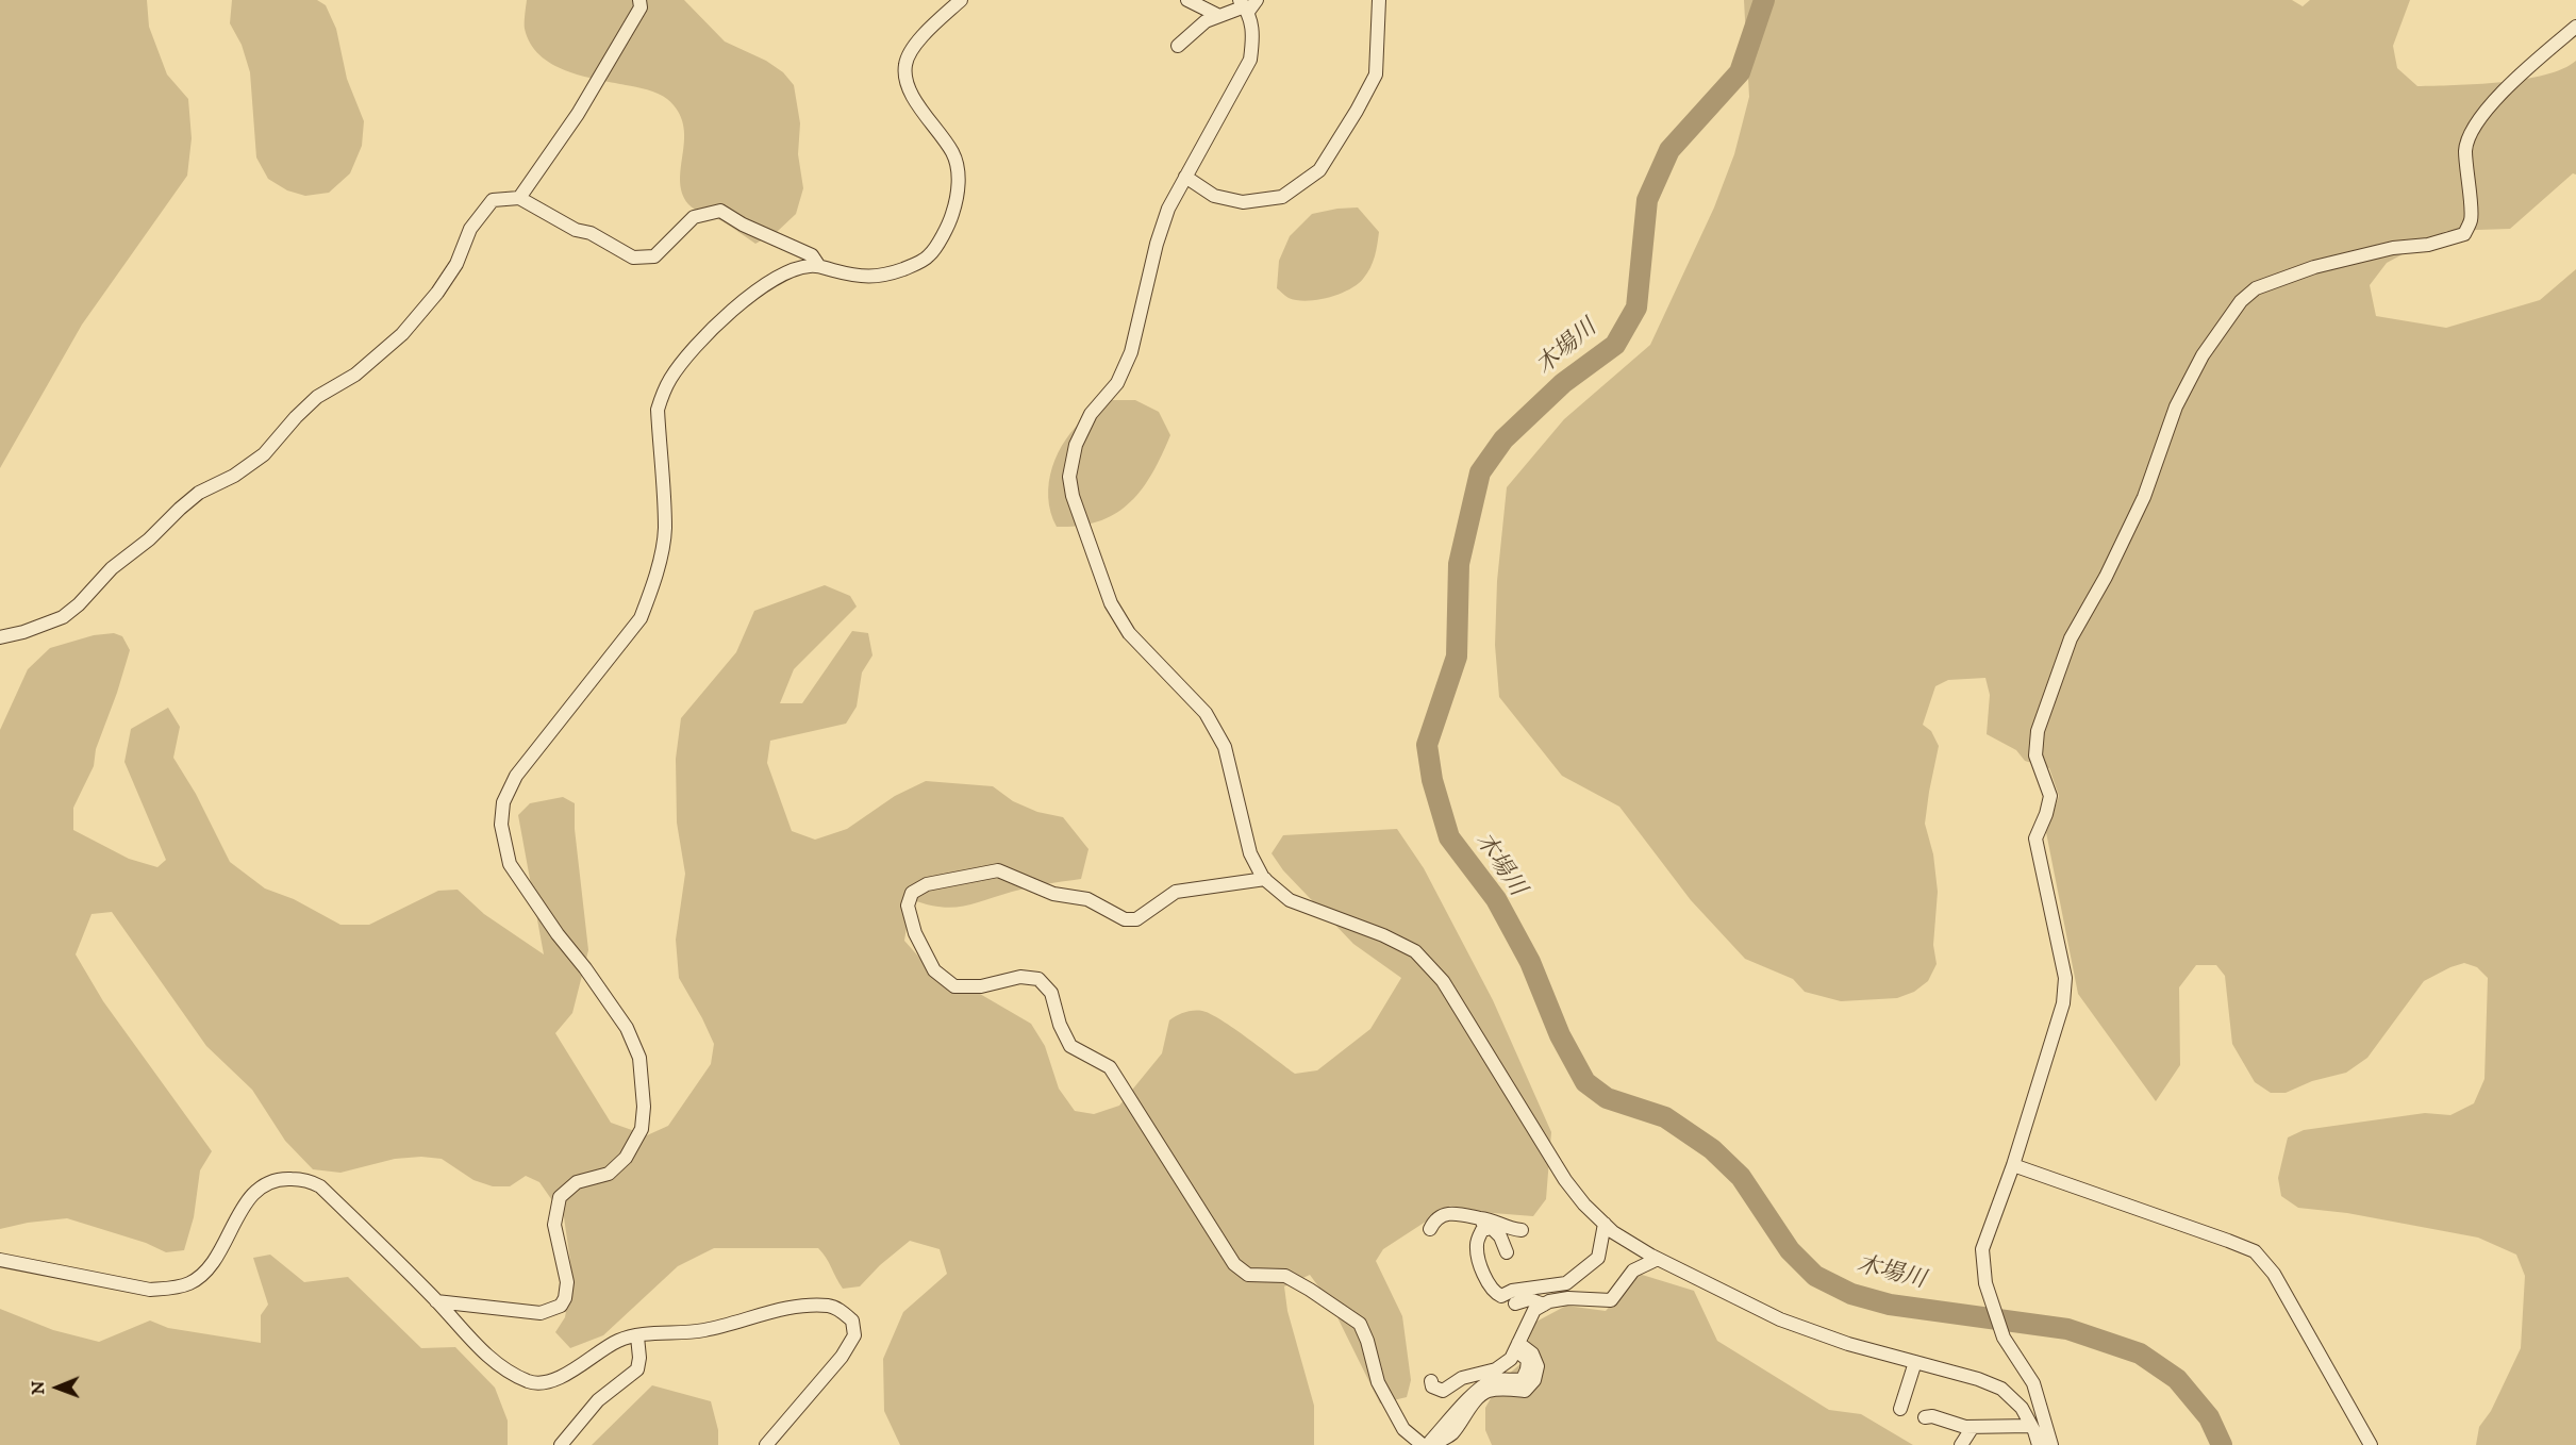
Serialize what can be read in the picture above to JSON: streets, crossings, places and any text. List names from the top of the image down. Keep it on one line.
{"water":["木場川"],"north":"left"}
